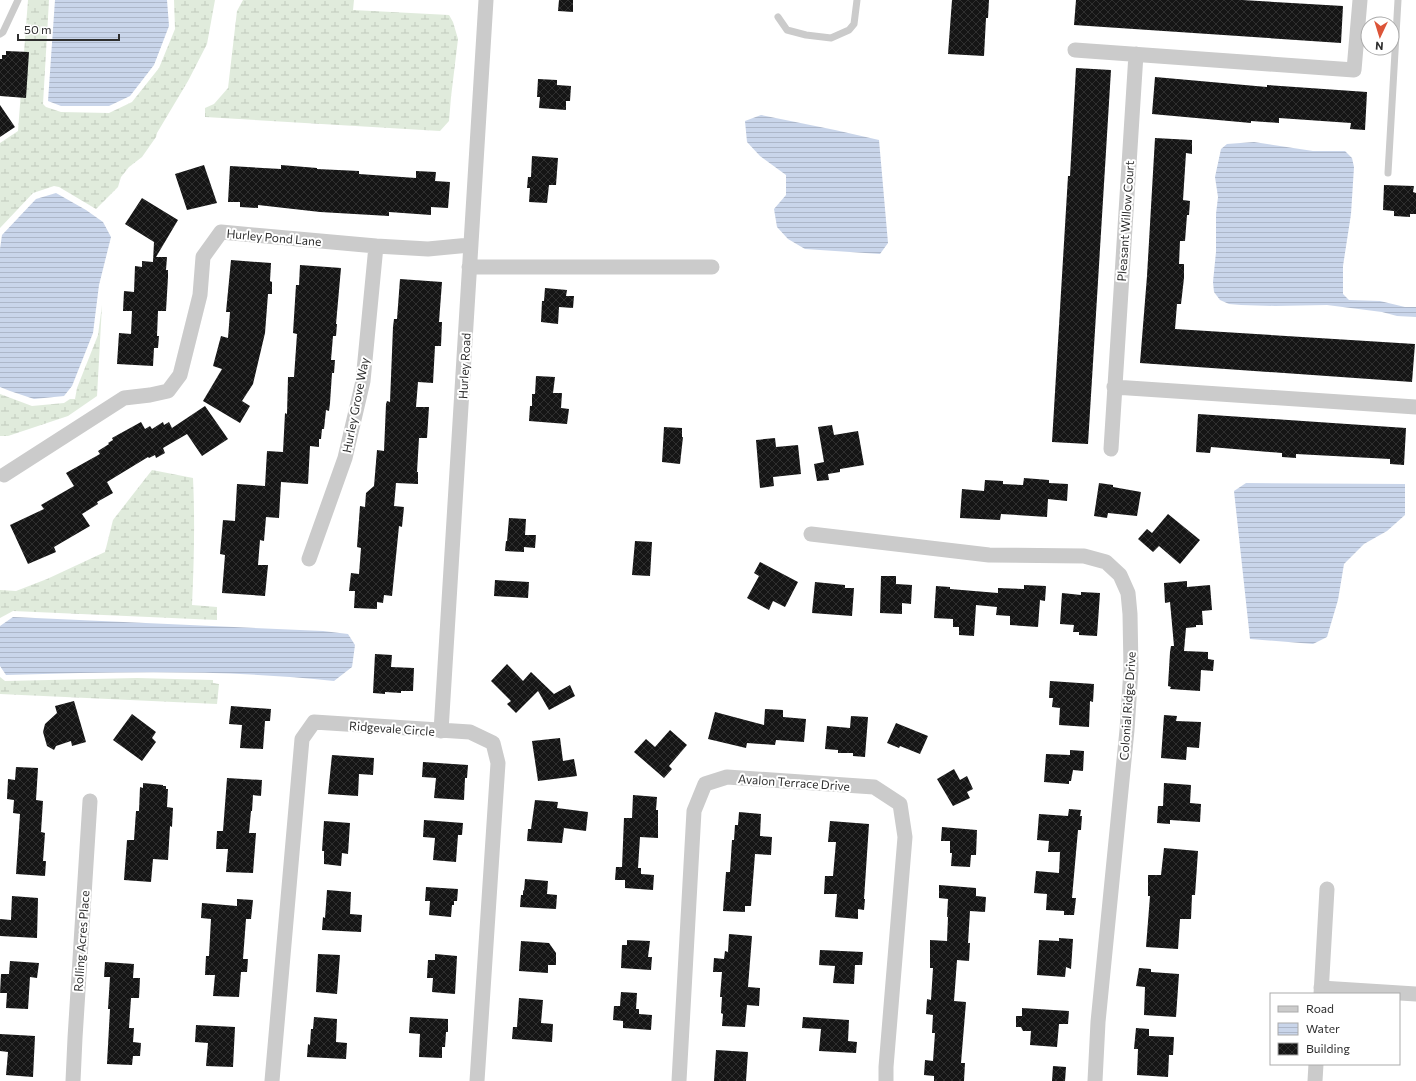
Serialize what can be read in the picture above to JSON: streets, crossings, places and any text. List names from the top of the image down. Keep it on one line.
{"streets":{"street":["Pleasant Willow Court","Hurley Pond Lane","Hurley Road","Hurley Grove Way","Colonial Ridge Drive","Ridgevale Circle","Avalon Terrace Drive","Rolling Acres Place"]},"crossings":[["Hurley Pond Lane","Hurley Road"],["Hurley Pond Lane","Hurley Grove Way"],["Hurley Road","Ridgevale Circle"]],"legend":["Road","Water","Building"],"scale_bar":"50 m","north":"bottom"}
